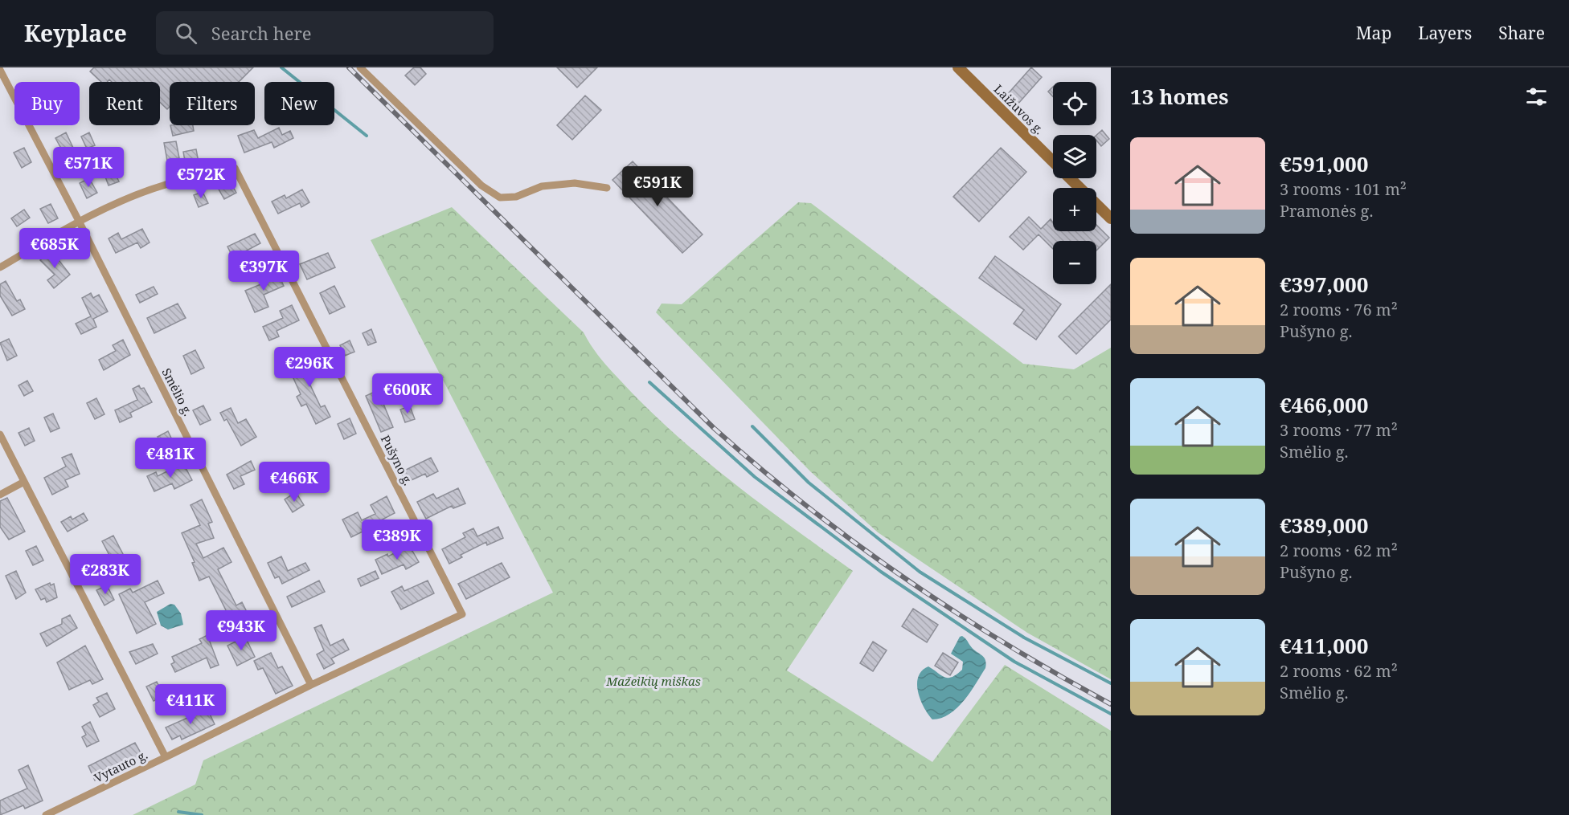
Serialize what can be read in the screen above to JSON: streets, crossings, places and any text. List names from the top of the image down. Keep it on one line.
{"streets":{"main road":["Laižuvos g."],"street":["Smėlio g.","Pušyno g.","Vytauto g."]},"crossings":[["Smėlio g.","Pušyno g."]],"parks":["Mažeikių miškas"],"page":{"header":"Keyplace","search":"Search here","nav":["Map","Layers","Share"],"heading":"13 homes","map_buttons":["+","−"],"chip":["Buy","Rent","Filters","New"],"list":[{"name":"€591,000","note":"3 rooms · 101 m² · Pramonės g."},{"name":"€397,000","note":"2 rooms · 76 m² · Pušyno g."},{"name":"€466,000","note":"3 rooms · 77 m² · Smėlio g."},{"name":"€389,000","note":"2 rooms · 62 m² · Pušyno g."},{"name":"€411,000","note":"2 rooms · 62 m² · Smėlio g."}],"price":["€571K","€572K","€591K","€685K","€397K","€296K","€600K","€481K","€466K","€389K","€283K","€943K","€411K"]}}
